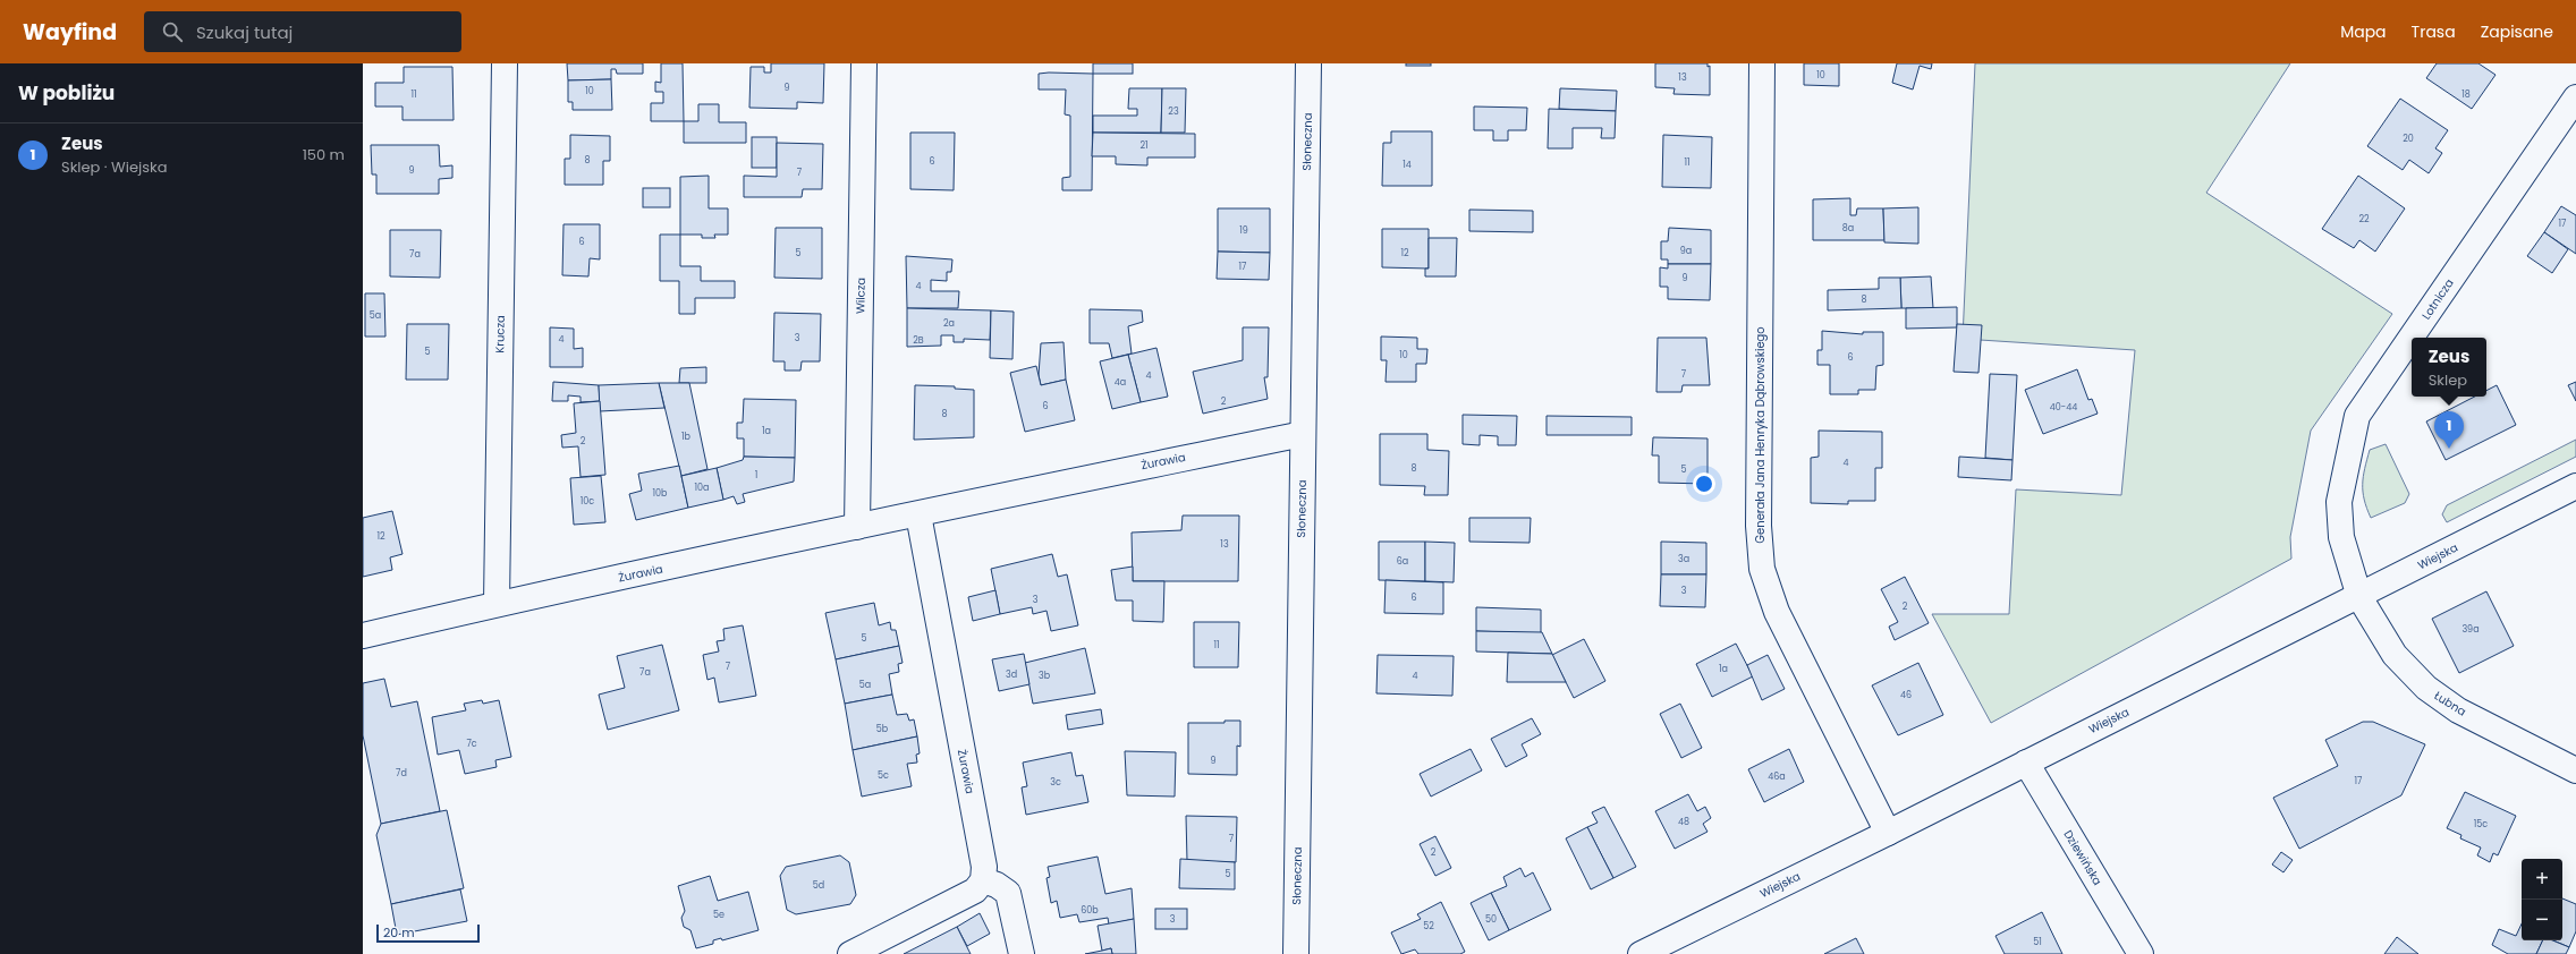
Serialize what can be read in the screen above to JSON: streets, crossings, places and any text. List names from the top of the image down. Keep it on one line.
{"streets":{"street":["Słoneczna","Wilcza","Lotnicza","Krucza","Generała Jana Henryka Dąbrowskiego","Żurawia","Wiejska","Łubna","Dziewińska"]},"crossings":[["Słoneczna","Żurawia"],["Wilcza","Żurawia"],["Lotnicza","Wiejska"],["Lotnicza","Łubna"],["Krucza","Żurawia"],["Generała Jana Henryka Dąbrowskiego","Wiejska"],["Wiejska","Łubna"],["Wiejska","Dziewińska"]],"house_numbers":["10","13","9","10","11","18","23","20","21","8","6","11","14","9","7","22","17","8a","19","6","9a","5","12","7a","17","9","4","8","5a","2a","3","4","2B","5","10","6","7","4","4a","2","6","40-44","8","1a","1b","2","4","8","5","1","10a","10b","10c","12","13","3a","6a","3","6","3","2","39a","5","11","7","1a","7a","3d","3b","4","5a","46","5b","7c","9","7d","5c","46a","17","3c","48","15c","7","2","5","5d","60b","5e","3","50","52","51"],"scale_bar":"20 m","page":{"header":"Wayfind","search":"Szukaj tutaj","nav":["Mapa","Trasa","Zapisane"],"heading":"W pobliżu","list":[{"mark":"1","name":"Zeus","note":"Sklep · Wiejska","value":"150 m"}],"popup":["Zeus","Sklep"],"pins":"1","map_buttons":["+","−"],"scale":"20 m"}}
